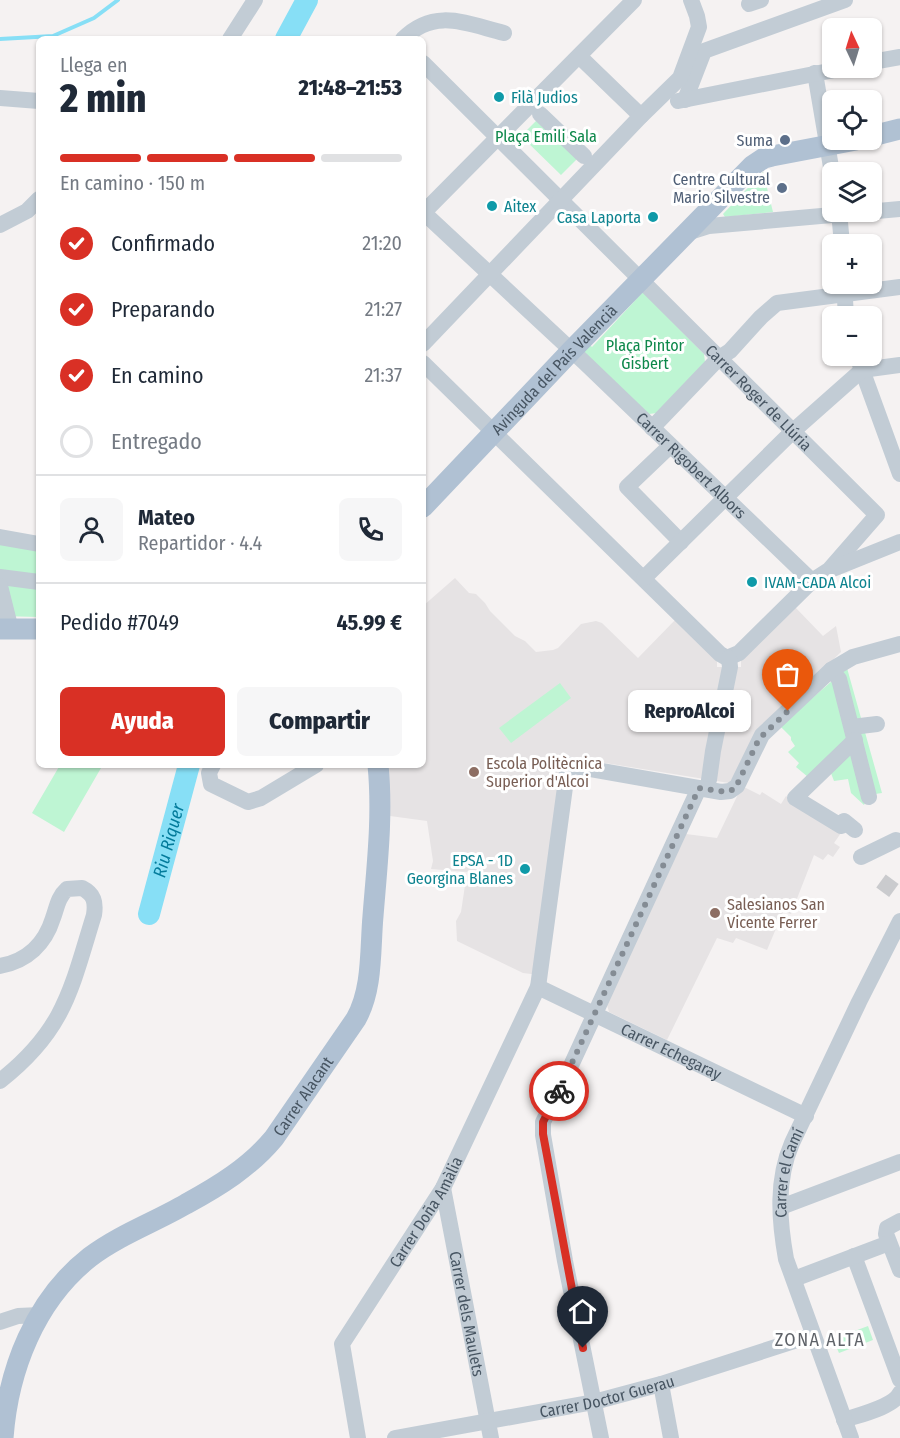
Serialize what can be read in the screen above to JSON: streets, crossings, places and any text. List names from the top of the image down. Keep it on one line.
{"streets":{"main road":["Avinguda del País Valencià","Carrer Alacant"],"street":["Carrer Roger de Llúria","Carrer Rigobert Albors","Carrer Echegaray","Carrer el Camí","Carrer Doña Amàlia","Carrer dels Maulets","Carrer Doctor Guerau"]},"crossings":[["Avinguda del País Valencià","Carrer Roger de Llúria"],["Avinguda del País Valencià","Carrer Rigobert Albors"],["Carrer Echegaray","Carrer el Camí"],["Carrer Echegaray","Carrer Doña Amàlia"],["Carrer el Camí","Carrer Doctor Guerau"],["Carrer Doña Amàlia","Carrer dels Maulets"],["Carrer dels Maulets","Carrer Doctor Guerau"]],"districts":["ZONA ALTA"],"water":["Riu Riquer"],"parks":["Plaça Emili Sala","Plaça Pintor Gisbert"],"places":["Filà Judios","Suma","Centre Cultural Mario Silvestre","Aitex","Casa Laporta","IVAM-CADA Alcoi","ReproAlcoi","Escola Politècnica Superior d'Alcoi","EPSA - 1D Georgina Blanes","Salesianos San Vicente Ferrer"],"north":"top","page":{"map_buttons":["+","−"],"heading":["2 min","Llega en","21:48–21:53"],"panel":["Mateo","Repartidor · 4.4","Pedido #7049","45.99 €"],"bar":"En camino · 150 m","list":[["Confirmado","21:20"],["Preparando","21:27"],["En camino","21:37"],"Entregado"],"buttons":["Ayuda","Compartir"],"bubble":"ReproAlcoi"}}
